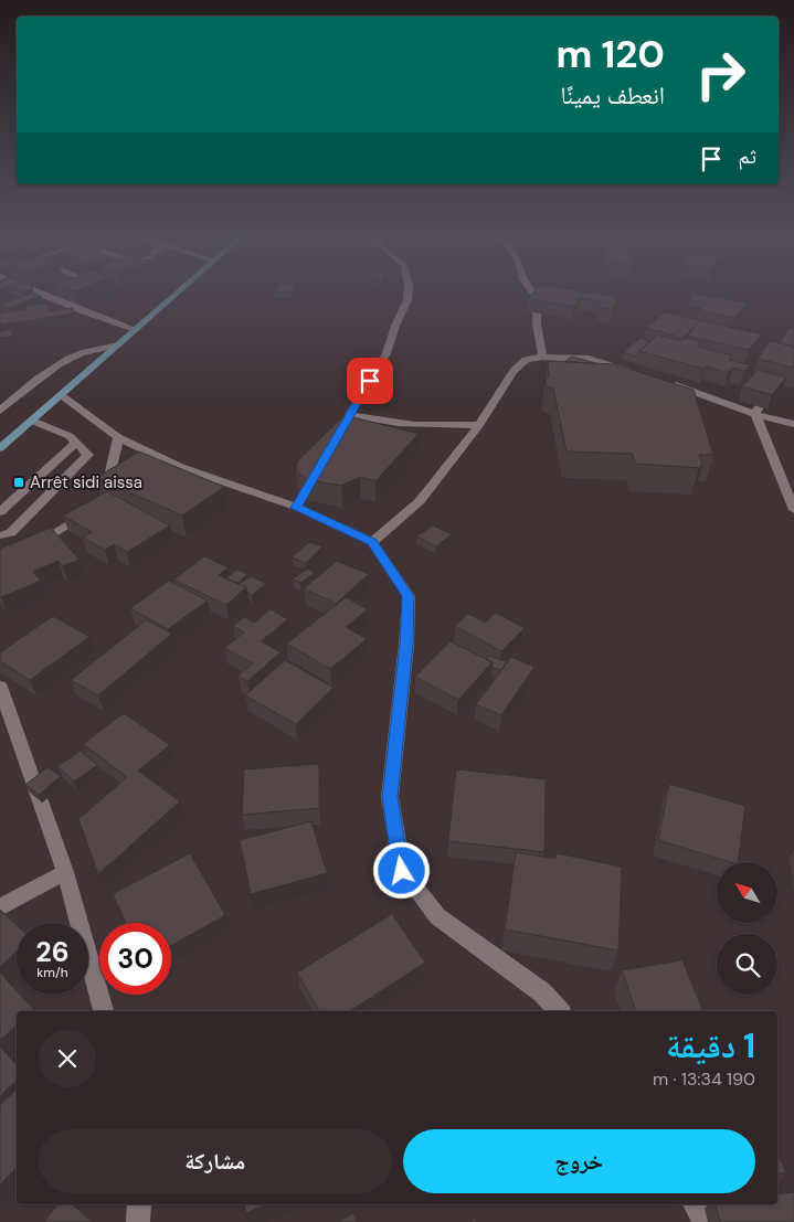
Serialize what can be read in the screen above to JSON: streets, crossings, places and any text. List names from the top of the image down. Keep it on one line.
{"places":{"transit":["Arrêt sidi aissa"]},"north":"top left","page":{"turn":["120 m","انعطف يمينًا"],"then":"ثم","speed":"26 km/h","limit":"30","heading":["1 دقيقة","190 m · 13:34"],"buttons":["خروج","مشاركة"]}}
